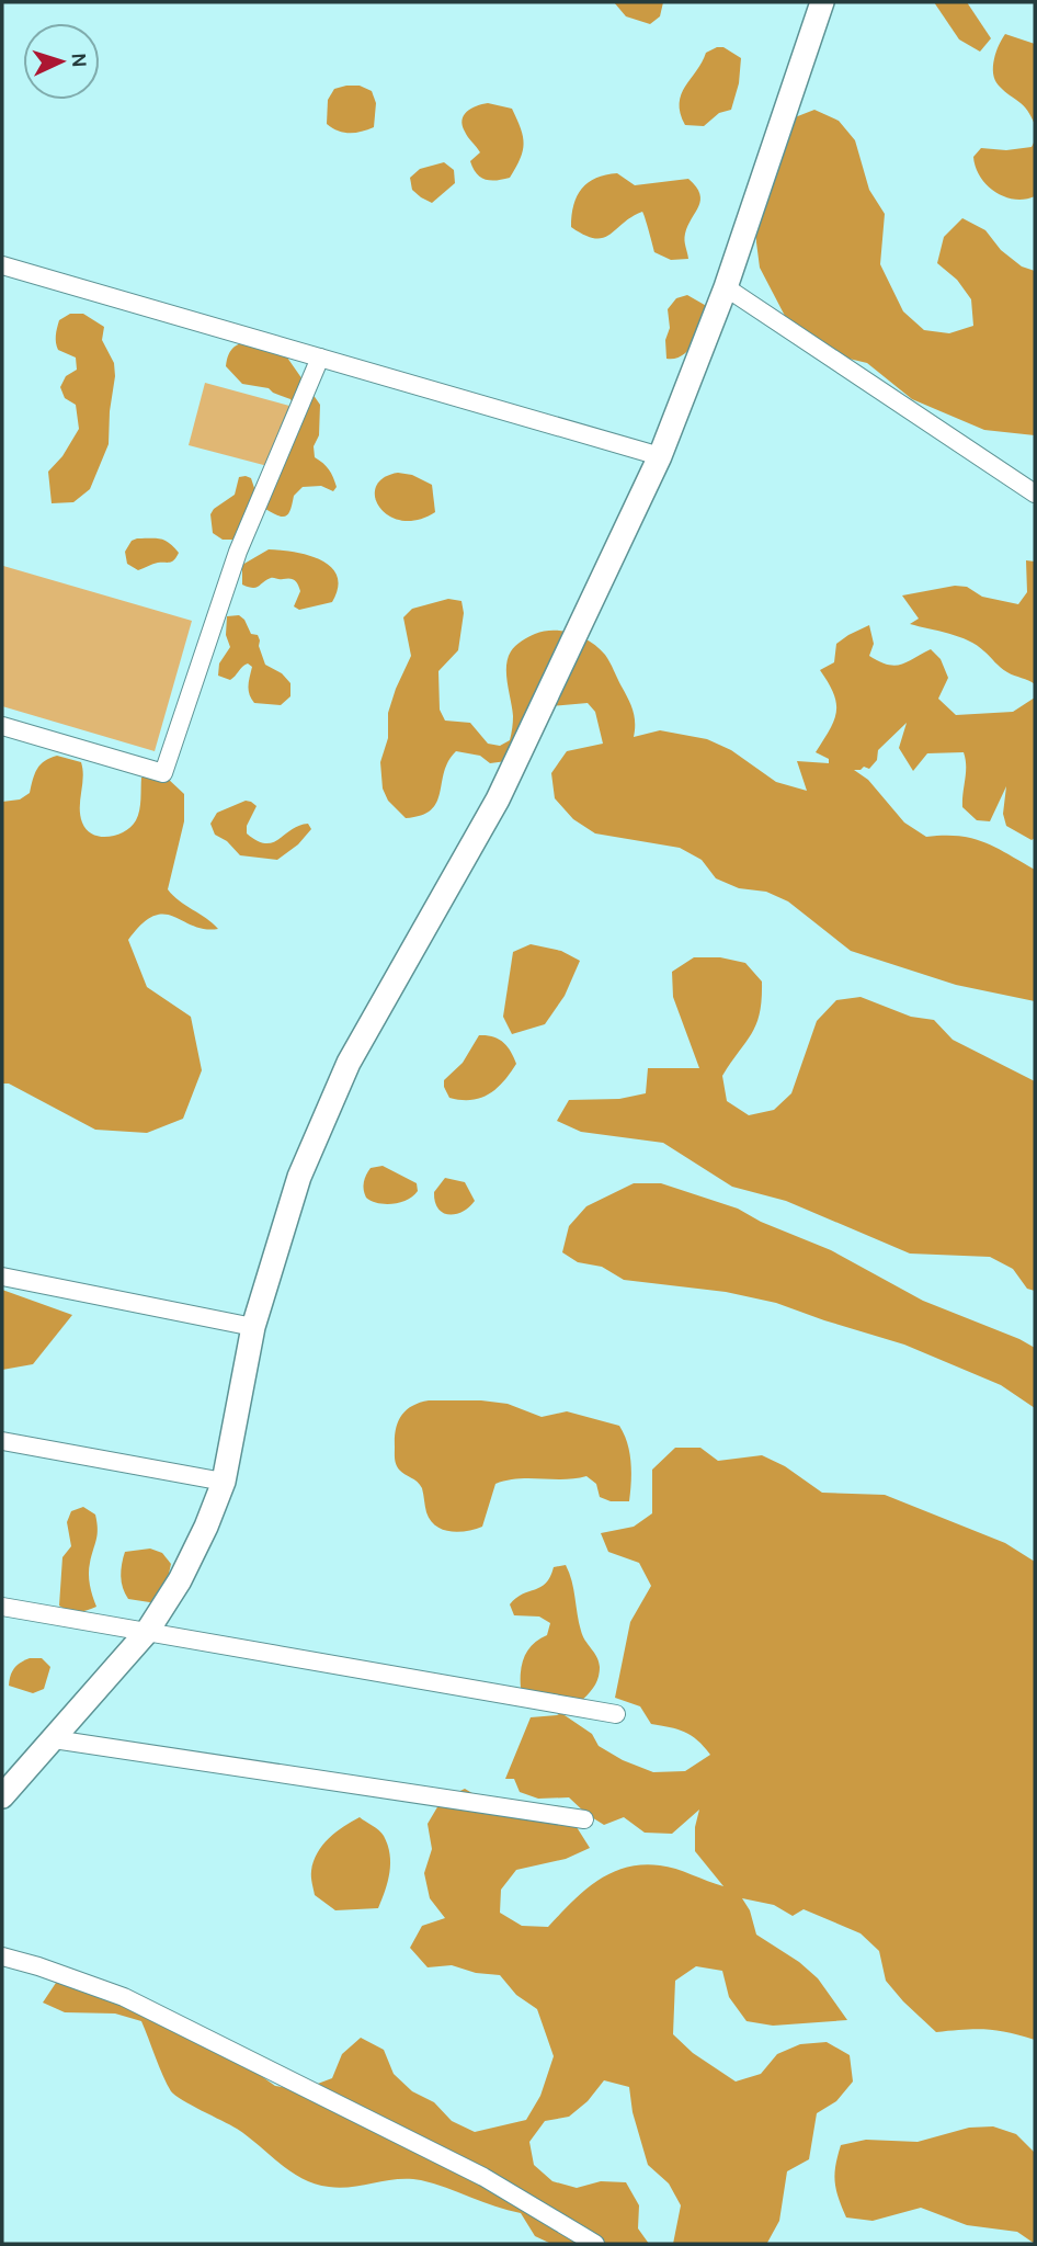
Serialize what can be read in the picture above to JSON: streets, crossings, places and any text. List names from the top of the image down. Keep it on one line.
{"north":"right"}
